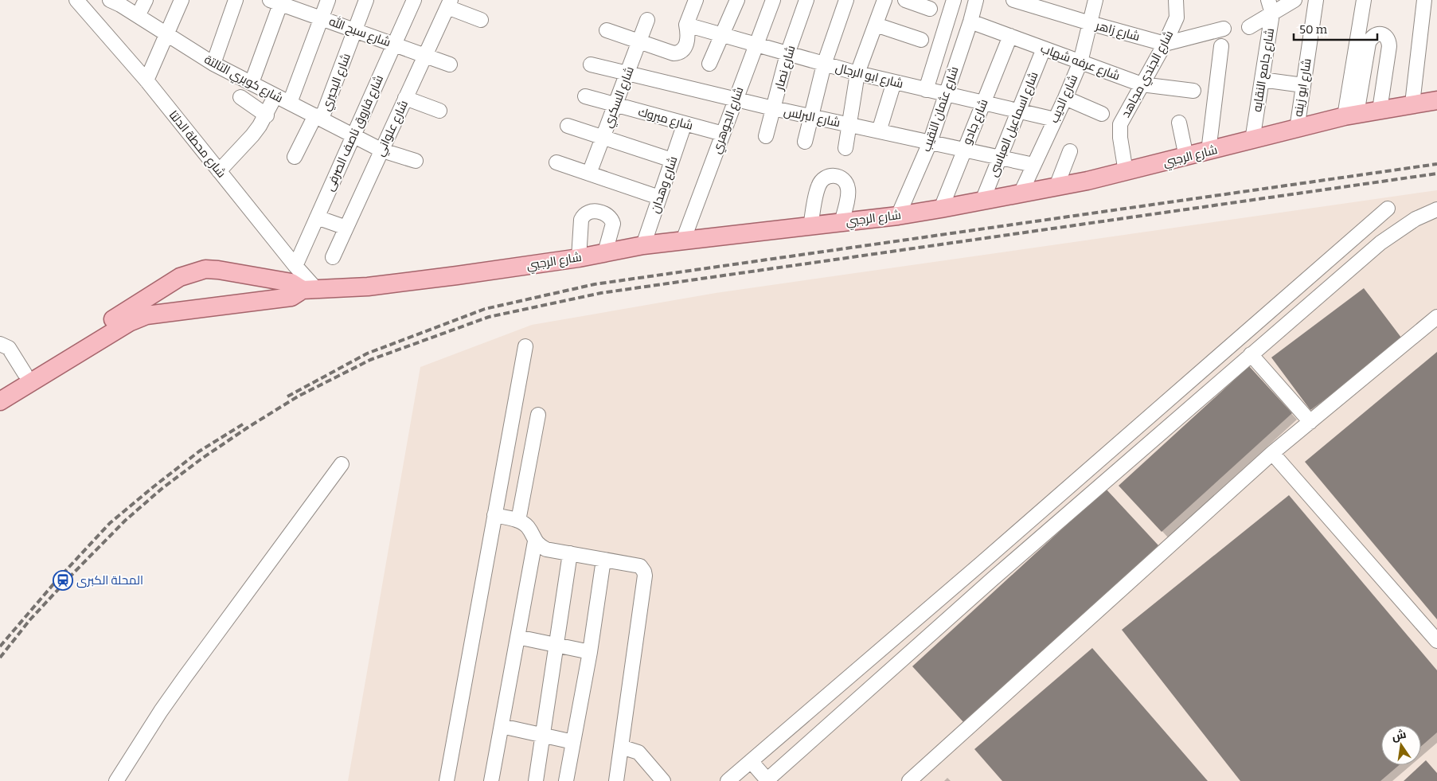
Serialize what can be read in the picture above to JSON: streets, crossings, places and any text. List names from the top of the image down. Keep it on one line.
{"streets":{"main road":["شارع الرجبي"],"street":["شارع زاهر","شارع سبح الله","شارع عرفه شهاب","شارع نصار","شارع جامع النقابه","شارع الجندي مجاهد","شارع ابو الرجال","شارع كوبري التالتة","شارع البحيري","شارع ابو زينه","شارع السكري","شارع الديب","شارع عثمان النقيب","شارع البرلس","شارع مبروك","شارع الجوهري","شارع جادو","شارع اسماعيل العباسى","شارع علواني","شارع فاروق ناصف الصرفى","شارع محطة الدلتا","شارع وهدان"]},"crossings":[["شارع زاهر","شارع الجندي مجاهد"],["شارع زاهر","شارع الديب"],["شارع سبح الله","شارع البحيري"],["شارع سبح الله","شارع علواني"],["شارع سبح الله","شارع فاروق ناصف الصرفى"],["شارع عرفه شهاب","شارع الجندي مجاهد"],["شارع عرفه شهاب","شارع الديب"],["شارع عرفه شهاب","شارع عثمان النقيب"],["شارع عرفه شهاب","شارع جادو"],["شارع عرفه شهاب","شارع اسماعيل العباسى"],["شارع نصار","شارع ابو الرجال"],["شارع نصار","شارع البرلس"],["شارع جامع النقابه","شارع الرجبي"],["شارع الجندي مجاهد","شارع الرجبي"],["شارع ابو الرجال","شارع الديب"],["شارع ابو الرجال","شارع عثمان النقيب"],["شارع ابو الرجال","شارع الجوهري"],["شارع ابو الرجال","شارع جادو"],["شارع ابو الرجال","شارع اسماعيل العباسى"],["شارع كوبري التالتة","شارع البحيري"],["شارع كوبري التالتة","شارع علواني"],["شارع كوبري التالتة","شارع فاروق ناصف الصرفى"],["شارع ابو زينه","شارع الرجبي"],["شارع السكري","شارع البرلس"],["شارع السكري","شارع مبروك"],["شارع الديب","شارع البرلس"],["شارع الديب","شارع الرجبي"],["شارع عثمان النقيب","شارع البرلس"],["شارع عثمان النقيب","شارع الرجبي"],["شارع البرلس","شارع الجوهري"],["شارع البرلس","شارع جادو"],["شارع البرلس","شارع اسماعيل العباسى"],["شارع مبروك","شارع الجوهري"],["شارع مبروك","شارع وهدان"],["شارع الجوهري","شارع الرجبي"],["شارع جادو","شارع الرجبي"],["شارع اسماعيل العباسى","شارع الرجبي"],["شارع فاروق ناصف الصرفى","شارع محطة الدلتا"],["شارع محطة الدلتا","شارع الرجبي"],["شارع الرجبي","شارع وهدان"]],"places":{"station":["المحلة الكبرى"]},"scale_bar":"50 m","north":"top"}
